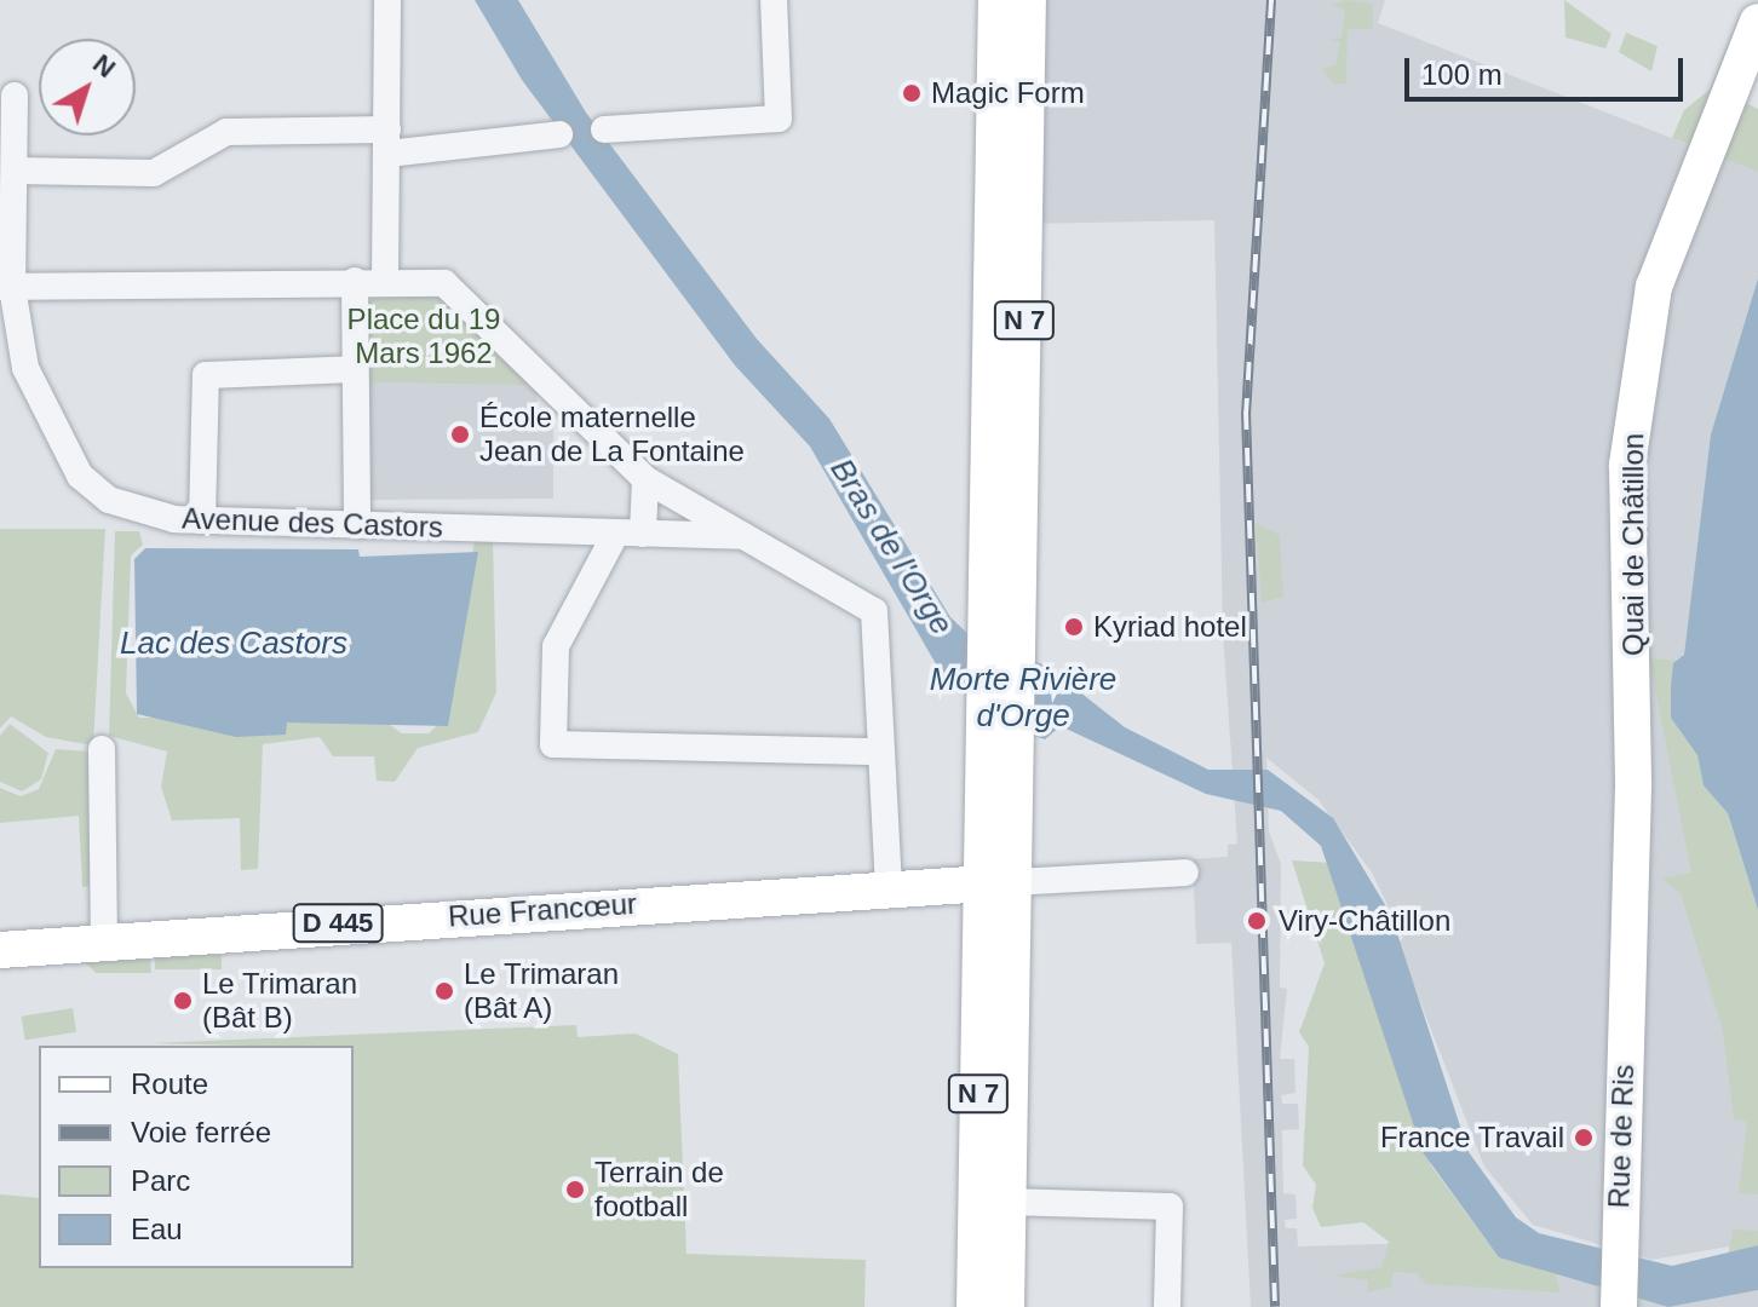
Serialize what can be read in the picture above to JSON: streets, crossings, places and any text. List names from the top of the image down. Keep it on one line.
{"streets":{"main road":["N 7","Quai de Châtillon","Rue Francœur","D 445","Rue de Ris"],"street":["Avenue des Castors"]},"crossings":[["N 7","Rue Francœur"],["Quai de Châtillon","Rue de Ris"]],"water":["Bras de l'Orge","Lac des Castors","Morte Rivière d'Orge"],"parks":["Place du 19 Mars 1962"],"places":["Magic Form","École maternelle Jean de La Fontaine","Kyriad hotel","Viry-Châtillon","Le Trimaran (Bât A)","Le Trimaran (Bât B)","France Travail","Terrain de football"],"legend":["Route","Voie ferrée","Parc","Eau"],"scale_bar":"100 m","north":"top right"}
